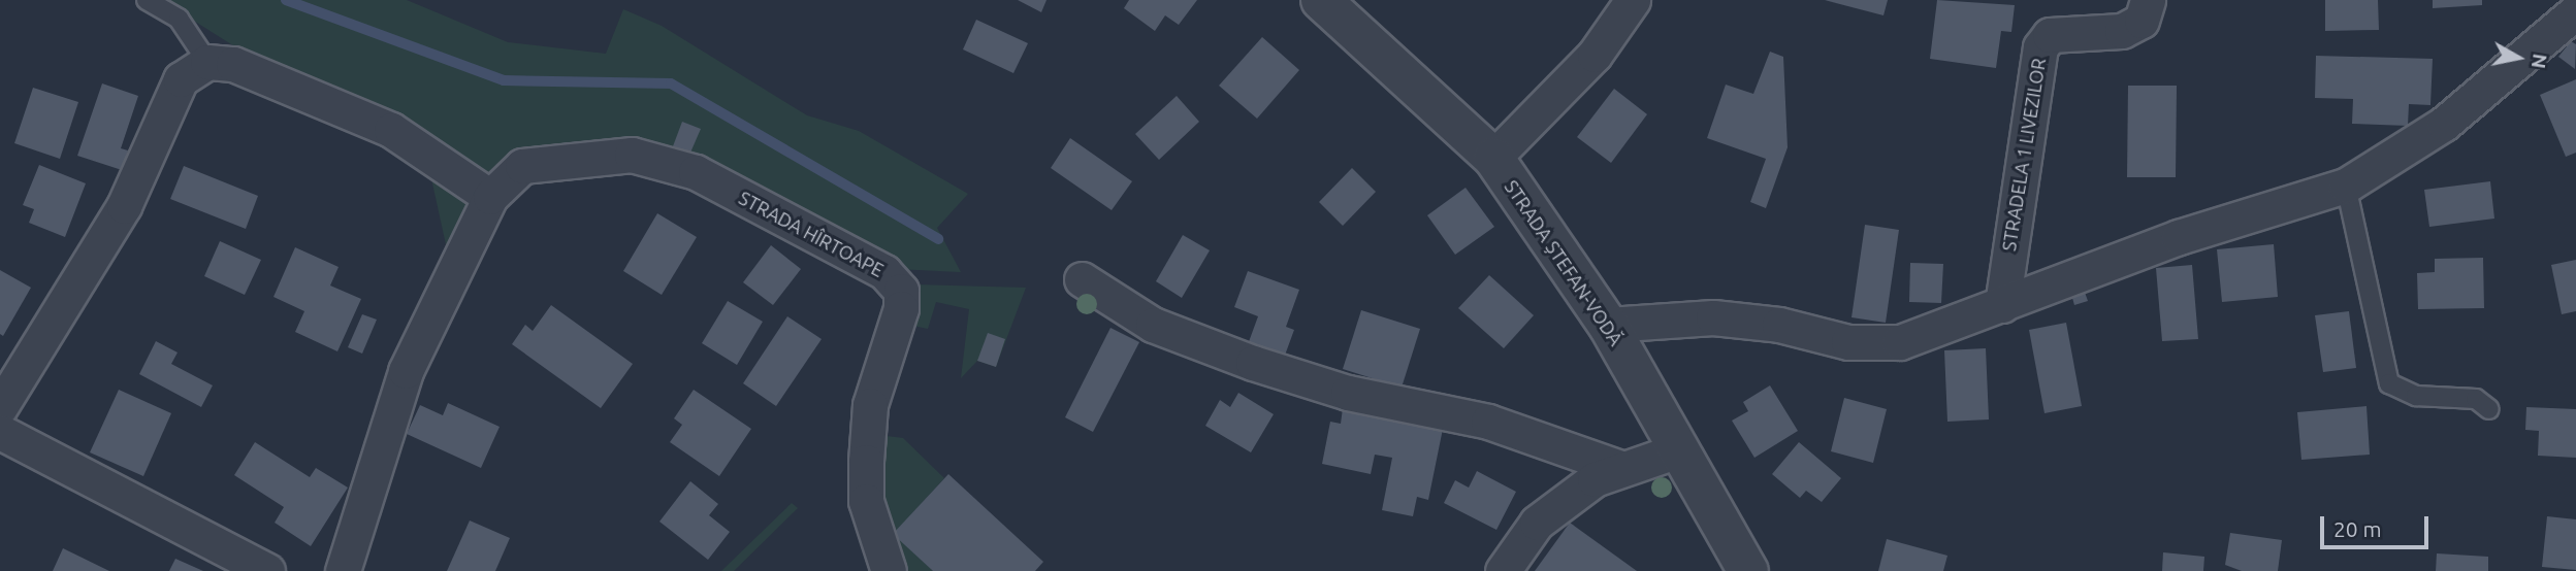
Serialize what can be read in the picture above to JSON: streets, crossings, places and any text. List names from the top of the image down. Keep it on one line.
{"streets":{"street":["STRADELA 1 LIVEZILOR","STRADA HÎRTOAPE","STRADA ȘTEFAN-VODĂ"]},"scale_bar":"20 m","north":"right"}
